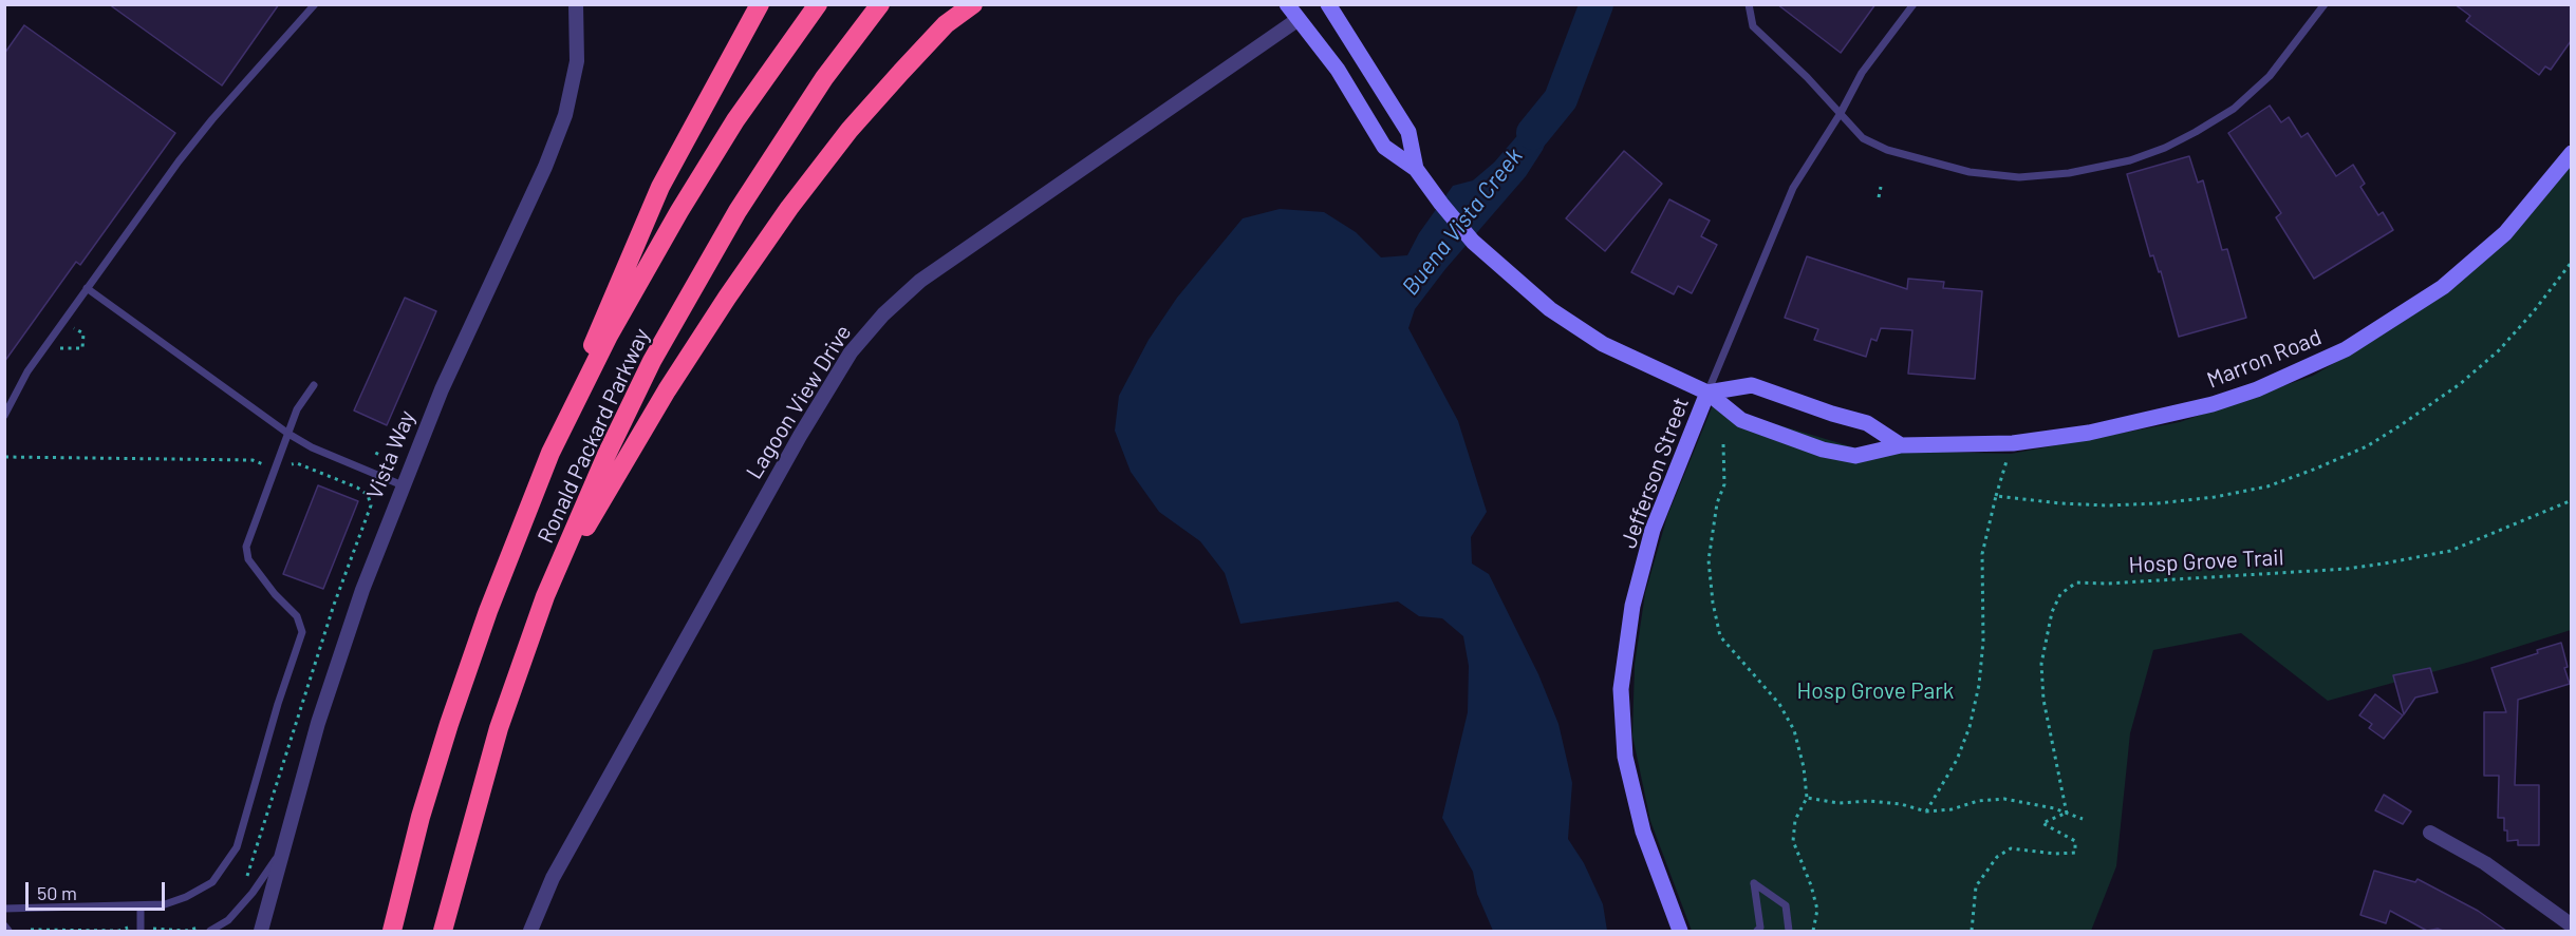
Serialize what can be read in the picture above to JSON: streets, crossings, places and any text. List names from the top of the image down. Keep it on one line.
{"streets":{"highway":["Ronald Packard Parkway"],"main road":["Marron Road","Jefferson Street"],"street":["Lagoon View Drive","Vista Way"],"path":["Hosp Grove Trail"]},"crossings":[["Marron Road","Jefferson Street"],["Lagoon View Drive","Jefferson Street"]],"water":["Buena Vista Creek"],"parks":["Hosp Grove Park"],"scale_bar":"50 m"}
